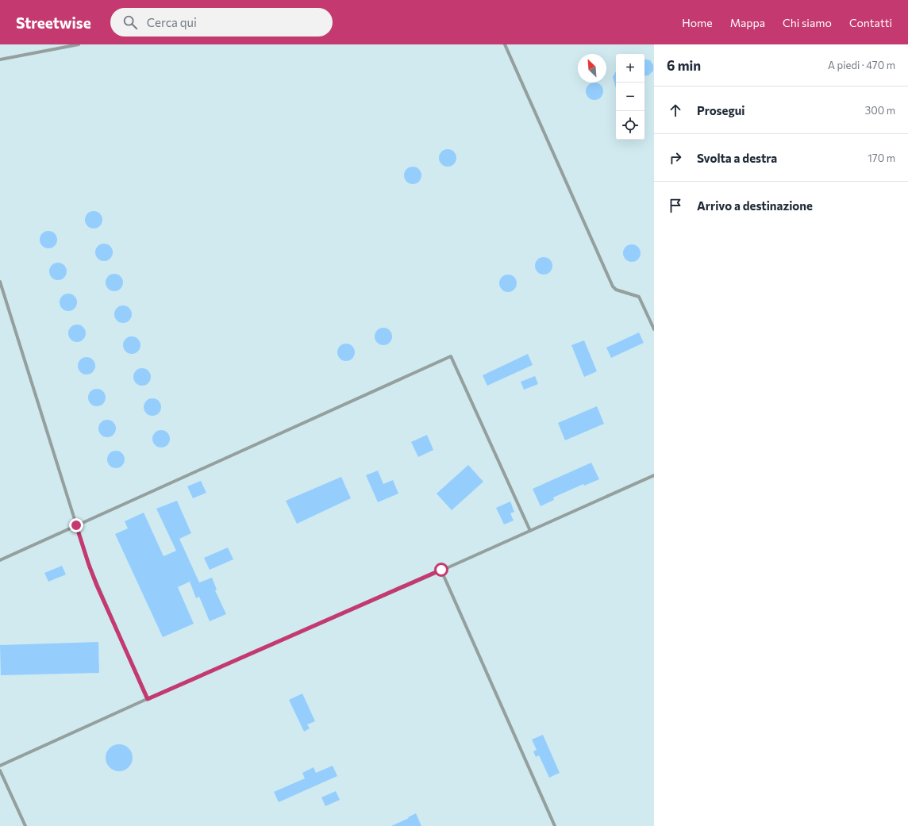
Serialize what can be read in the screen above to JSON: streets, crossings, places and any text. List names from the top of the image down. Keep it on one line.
{"north":"top left","page":{"header":"Streetwise","search":"Cerca qui","nav":["Home","Mappa","Chi siamo","Contatti"],"heading":["6 min","A piedi · 470 m"],"map_buttons":["+","−"],"list":[["Prosegui","300 m"],["Svolta a destra","170 m"],"Arrivo a destinazione"]}}
